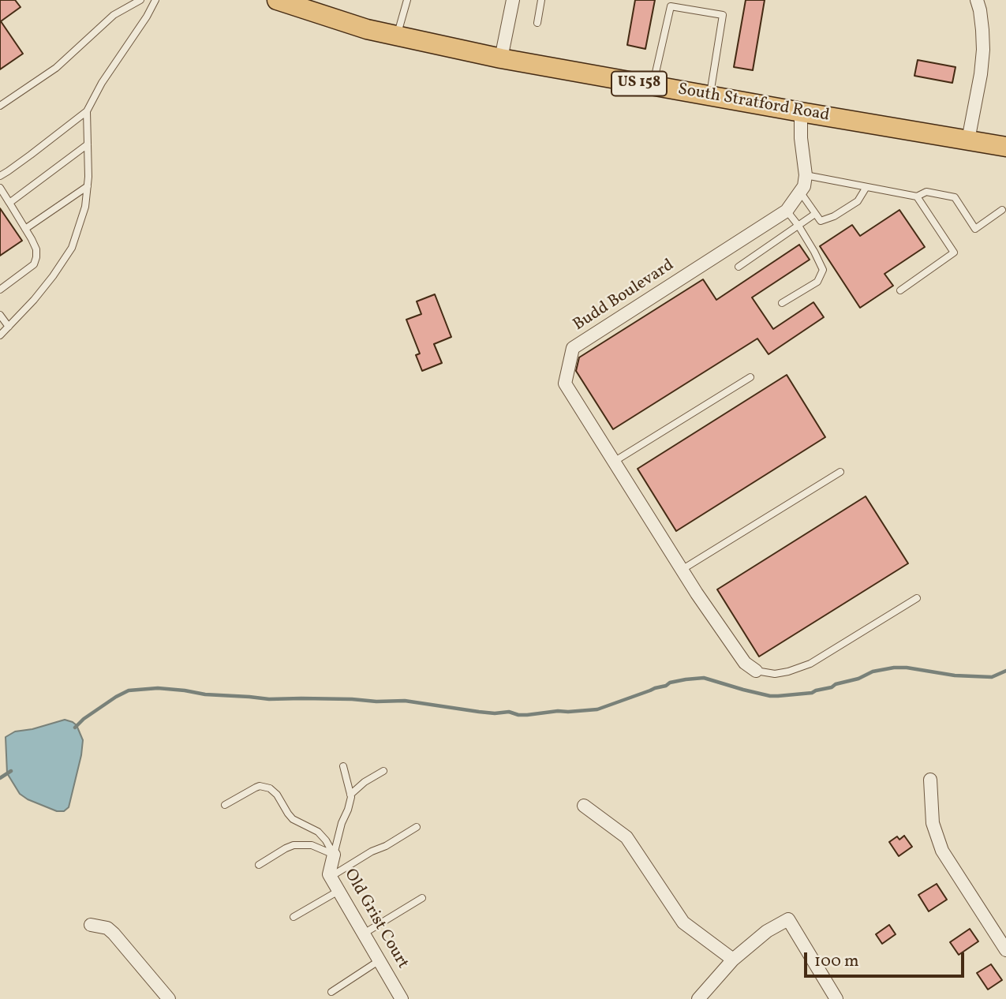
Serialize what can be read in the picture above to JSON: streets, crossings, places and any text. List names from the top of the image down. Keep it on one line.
{"streets":{"main road":["US 158","South Stratford Road"],"street":["Budd Boulevard","Old Grist Court"]},"crossings":[["South Stratford Road","Budd Boulevard"]],"scale_bar":"100 m"}
